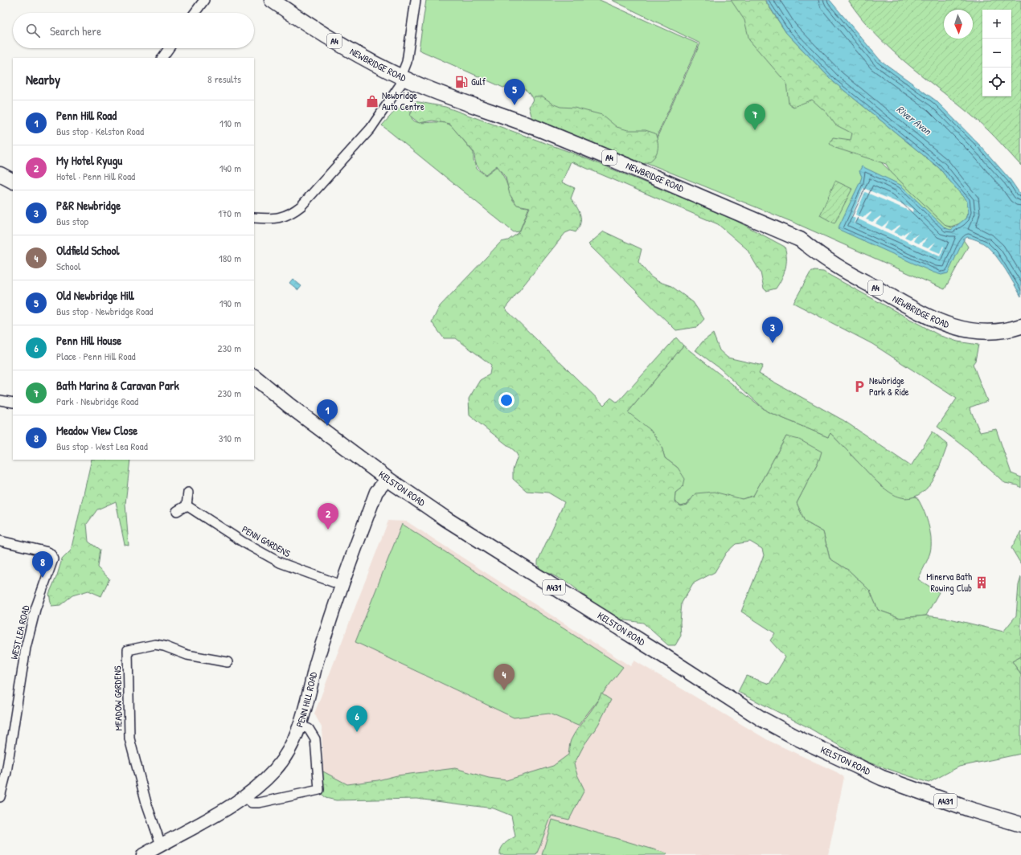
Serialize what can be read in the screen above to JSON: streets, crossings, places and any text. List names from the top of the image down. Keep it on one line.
{"streets":{"main road":["A4","NEWBRIDGE ROAD","KELSTON ROAD","A431"],"street":["PENN GARDENS","WEST LEA ROAD","MEADOW GARDENS","PENN HILL ROAD"]},"crossings":[["KELSTON ROAD","PENN HILL ROAD"],["PENN GARDENS","PENN HILL ROAD"],["MEADOW GARDENS","PENN HILL ROAD"]],"water":["River Avon"],"places":{"fuel station":["Gulf"],"shop":["Newbridge Auto Centre"],"parking":["Newbridge Park & Ride"],"building":["Minerva Bath Rowing Club"]},"north":"bottom","page":{"map_buttons":["+","−"],"search":"Search here","heading":["Nearby","8 results"],"pins":["5","7","3","1","2","8","4","6"],"list":[{"mark":"1","name":"Penn Hill Road","note":"Bus stop · Kelston Road","value":"110 m"},{"mark":"2","name":"My Hotel Ryugu","note":"Hotel · Penn Hill Road","value":"140 m"},{"mark":"3","name":"P&R Newbridge","note":"Bus stop","value":"170 m"},{"mark":"4","name":"Oldfield School","note":"School","value":"180 m"},{"mark":"5","name":"Old Newbridge Hill","note":"Bus stop · Newbridge Road","value":"190 m"},{"mark":"6","name":"Penn Hill House","note":"Place · Penn Hill Road","value":"230 m"},{"mark":"7","name":"Bath Marina & Caravan Park","note":"Park · Newbridge Road","value":"230 m"},{"mark":"8","name":"Meadow View Close","note":"Bus stop · West Lea Road","value":"310 m"}]}}
